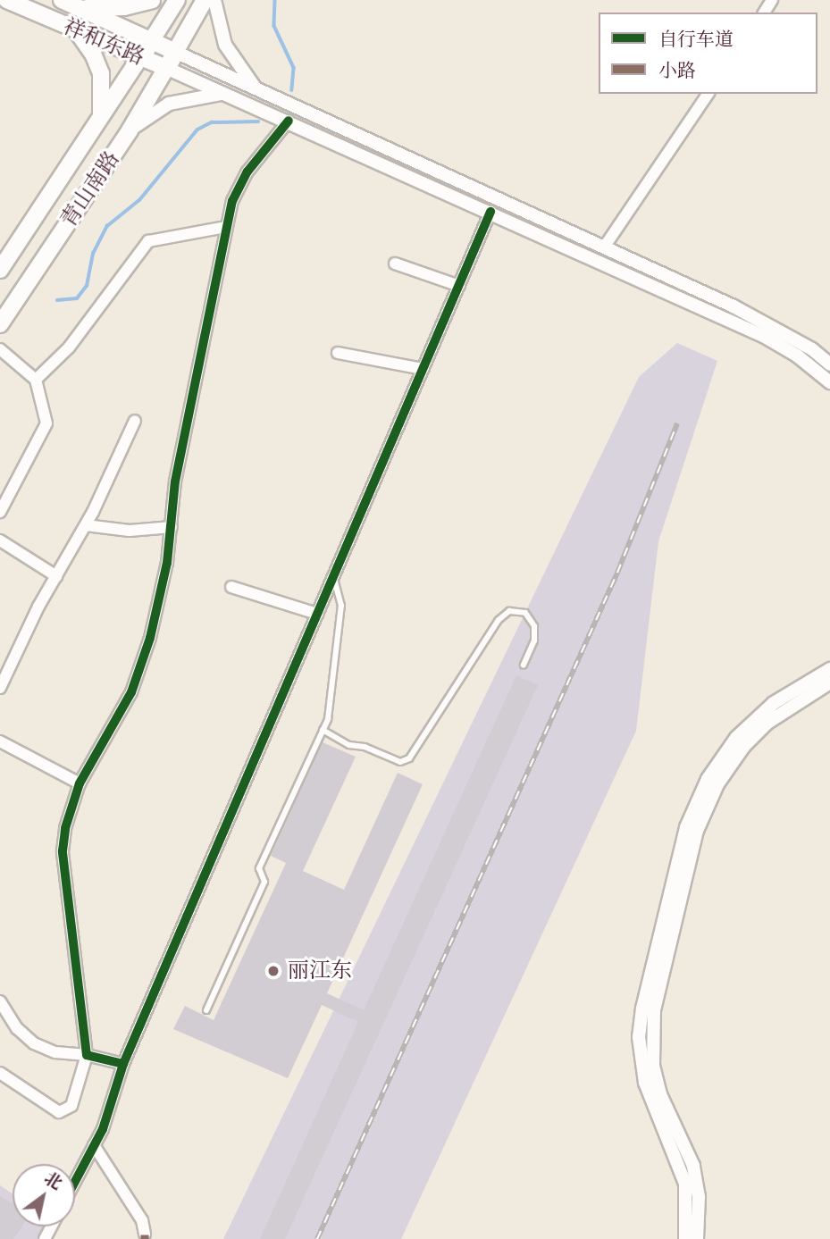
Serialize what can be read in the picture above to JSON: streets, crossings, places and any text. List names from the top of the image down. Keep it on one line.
{"streets":{"highway":["青山南路"],"main road":["祥和东路"]},"crossings":[["祥和东路","青山南路"]],"places":["丽江东"],"legend":["自行车道","小路"],"north":"top right"}
